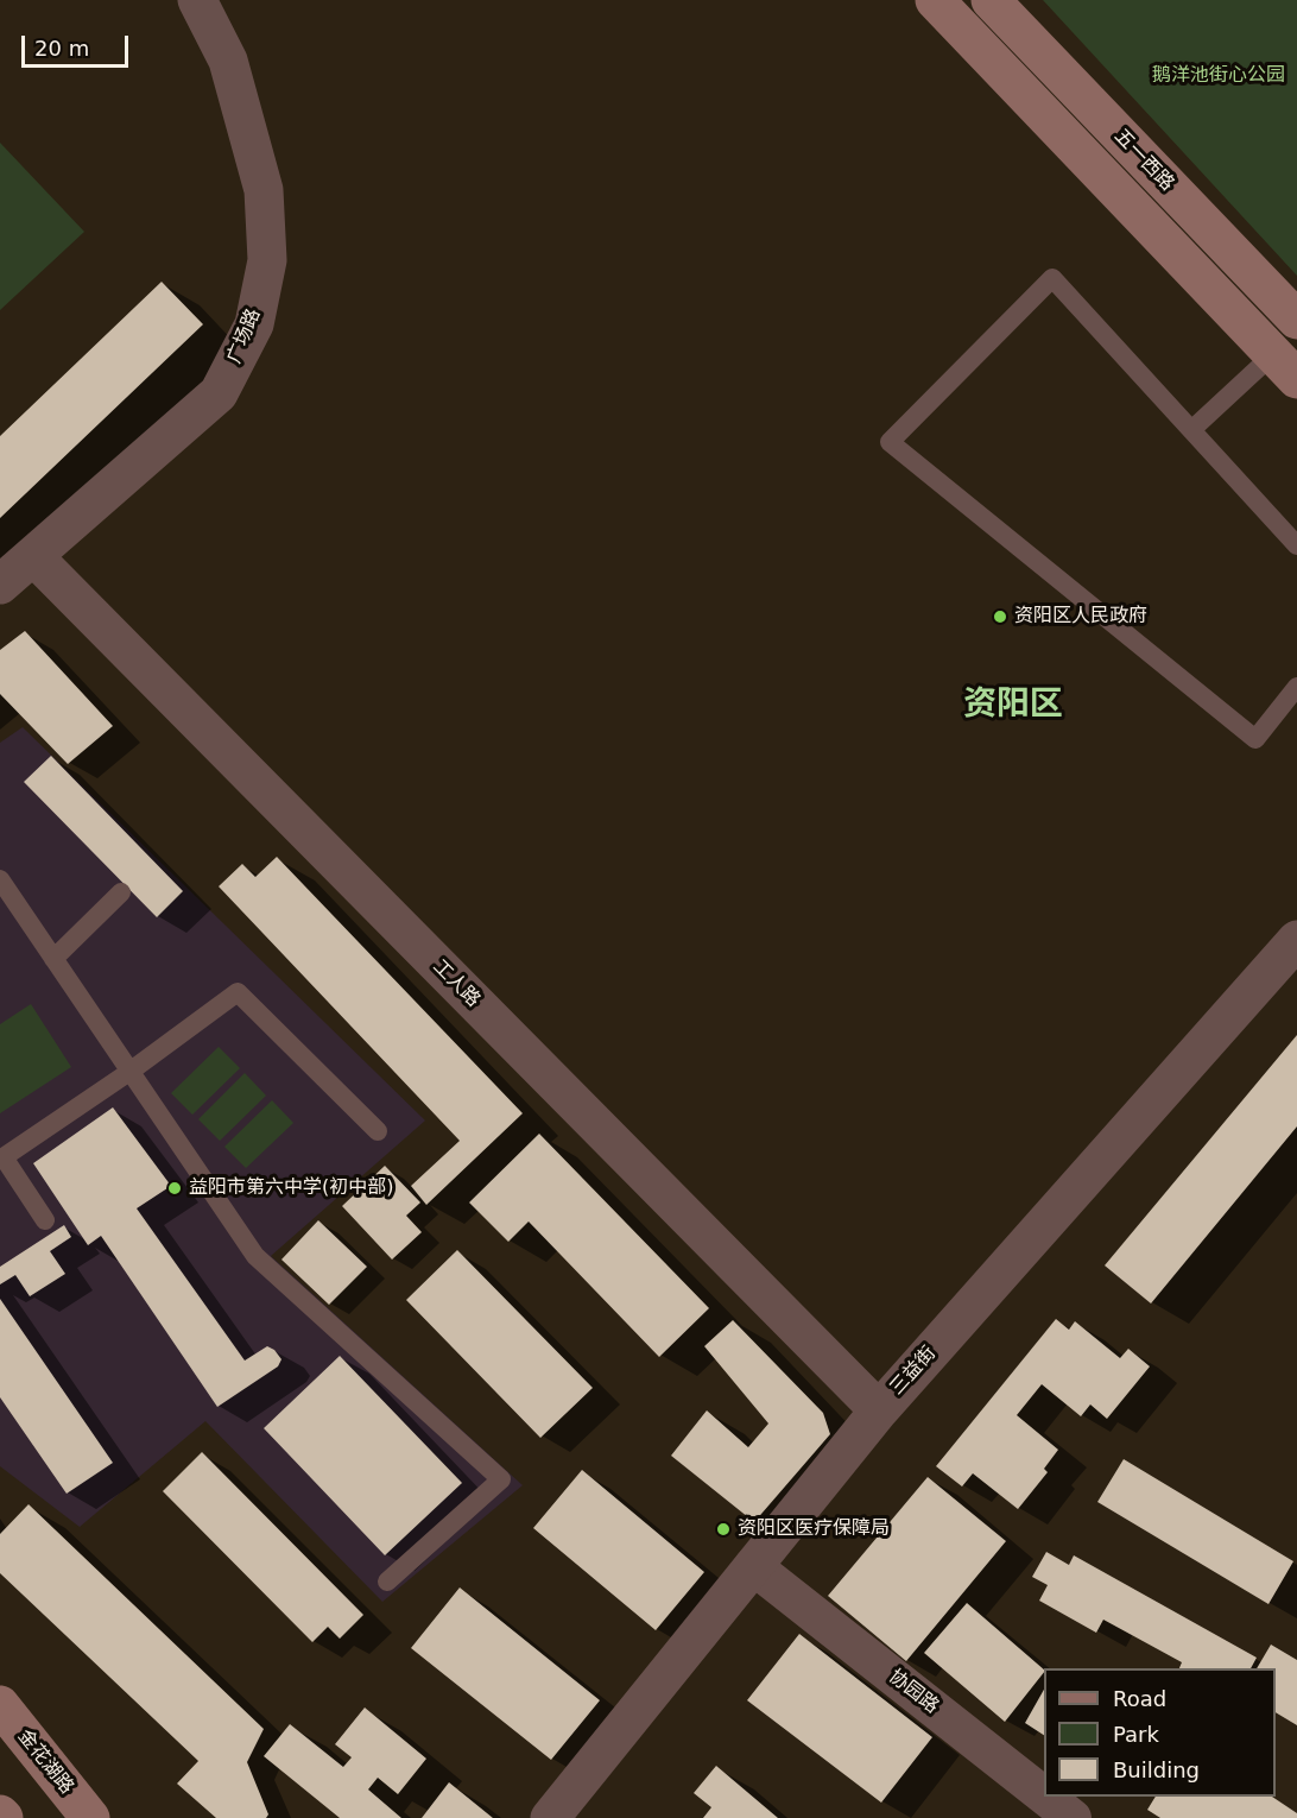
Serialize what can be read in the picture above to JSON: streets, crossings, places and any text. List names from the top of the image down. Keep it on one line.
{"streets":{"main road":["五一西路","金花湖路"],"street":["广场路","工人路","三益街","协园路"]},"crossings":[["广场路","工人路"],["工人路","三益街"],["三益街","协园路"]],"districts":["资阳区"],"parks":["鹅洋池街心公园"],"places":["资阳区人民政府","益阳市第六中学(初中部)","资阳区医疗保障局"],"legend":["Road","Park","Building"],"scale_bar":"20 m"}
